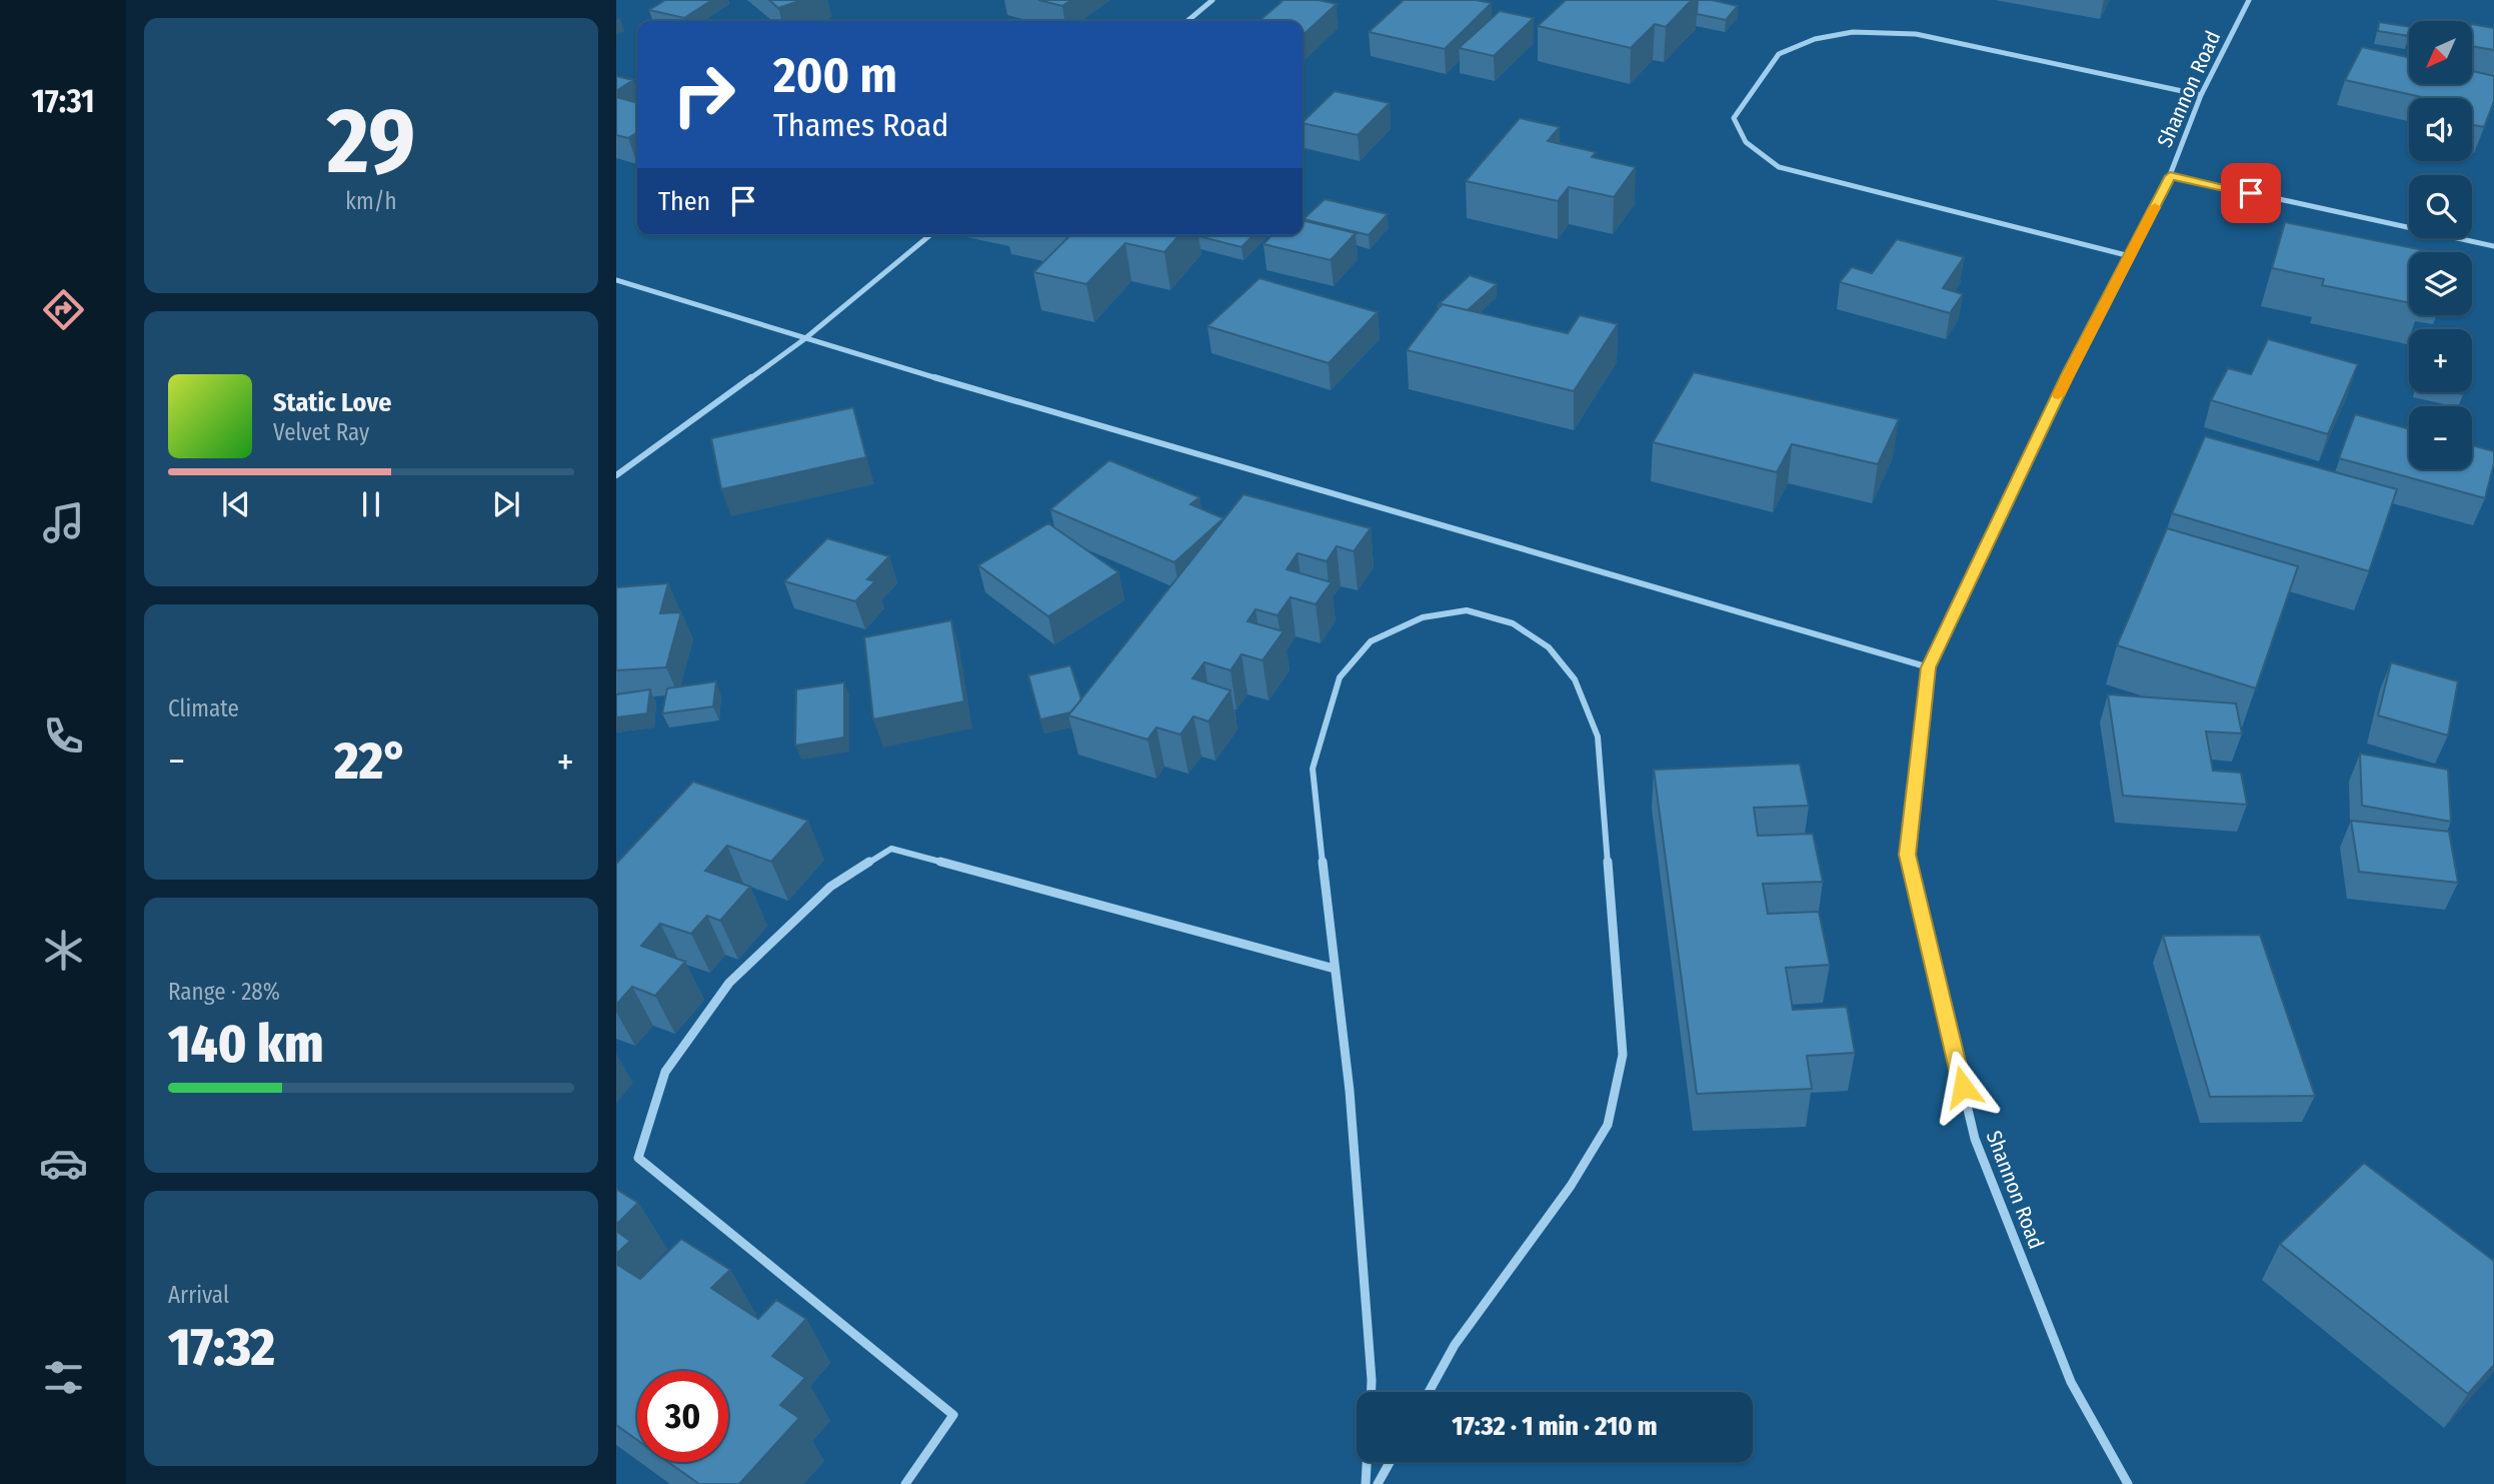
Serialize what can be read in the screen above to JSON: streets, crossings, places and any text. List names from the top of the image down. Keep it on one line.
{"streets":{"street":["Shannon Road"]},"north":"bottom left","page":{"tabs":"17:31","tile":[["29","km/h"],"Climate",["Range · 28%","140 km"],["Arrival","17:32"]],"map_buttons":["+","−"],"turn":["200 m","Thames Road"],"then":"Then","song":["Static Love","Velvet Ray"],"heat":["−","22°","+"],"limit":"30","trip":"17:32 · 1 min · 210 m"}}
